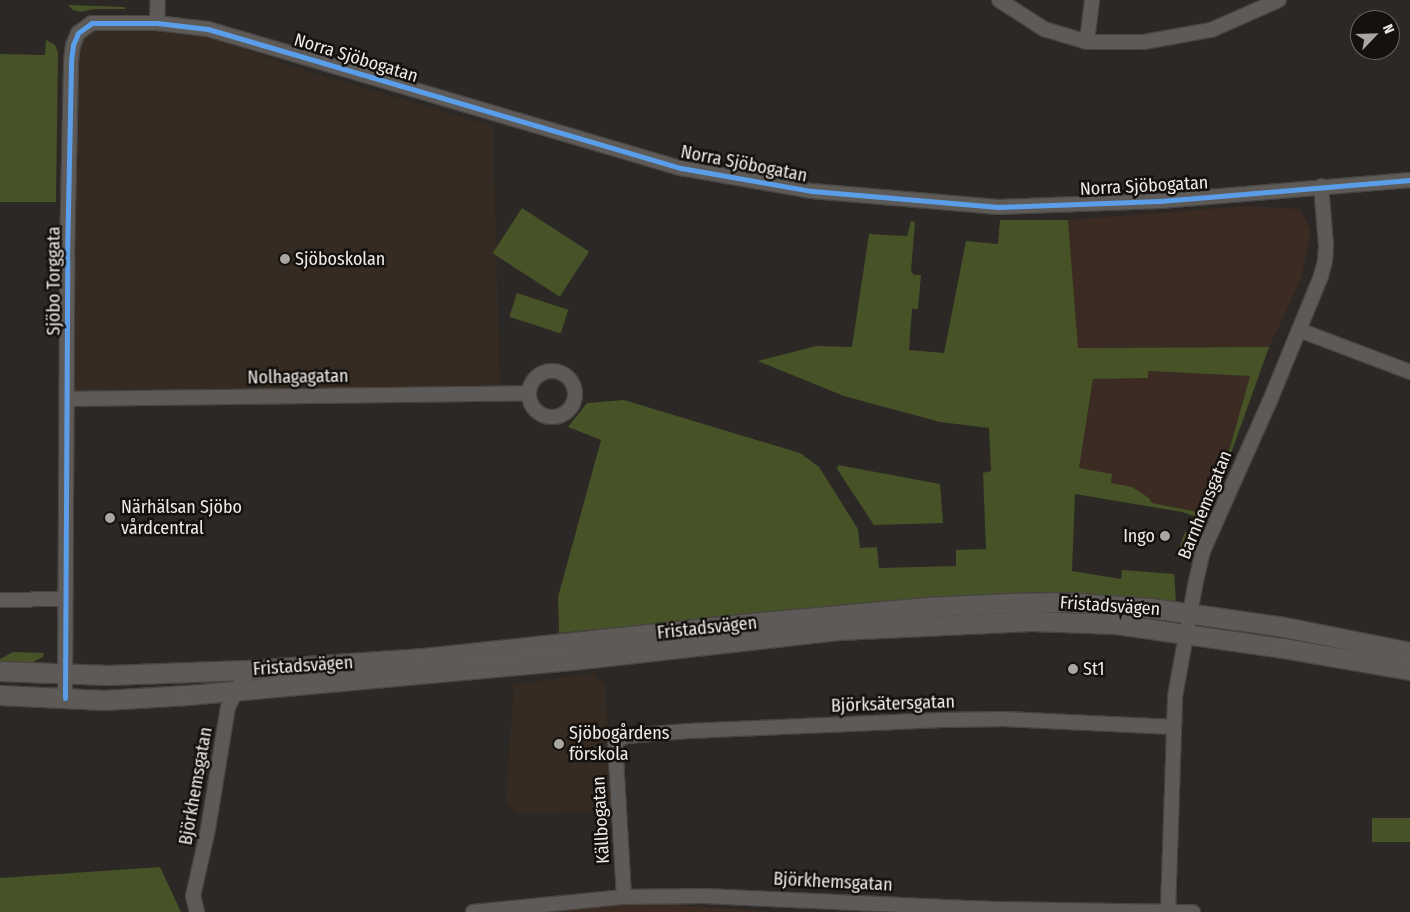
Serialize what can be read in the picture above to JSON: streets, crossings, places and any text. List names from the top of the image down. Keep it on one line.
{"streets":{"street":["Norra Sjöbogatan","Sjöbo Torggata","Nolhagagatan","Barnhemsgatan","Fristadsvägen","Björksätersgatan","Björkhemsgatan","Källbogatan"]},"crossings":[["Norra Sjöbogatan","Sjöbo Torggata"],["Norra Sjöbogatan","Barnhemsgatan"],["Sjöbo Torggata","Nolhagagatan"],["Sjöbo Torggata","Fristadsvägen"],["Barnhemsgatan","Fristadsvägen"],["Barnhemsgatan","Björksätersgatan"],["Barnhemsgatan","Björkhemsgatan"],["Fristadsvägen","Björkhemsgatan"],["Björksätersgatan","Källbogatan"],["Björkhemsgatan","Källbogatan"]],"places":["Sjöboskolan","Närhälsan Sjöbo vårdcentral","Ingo","St1","Sjöbogårdens förskola"],"north":"top right"}
